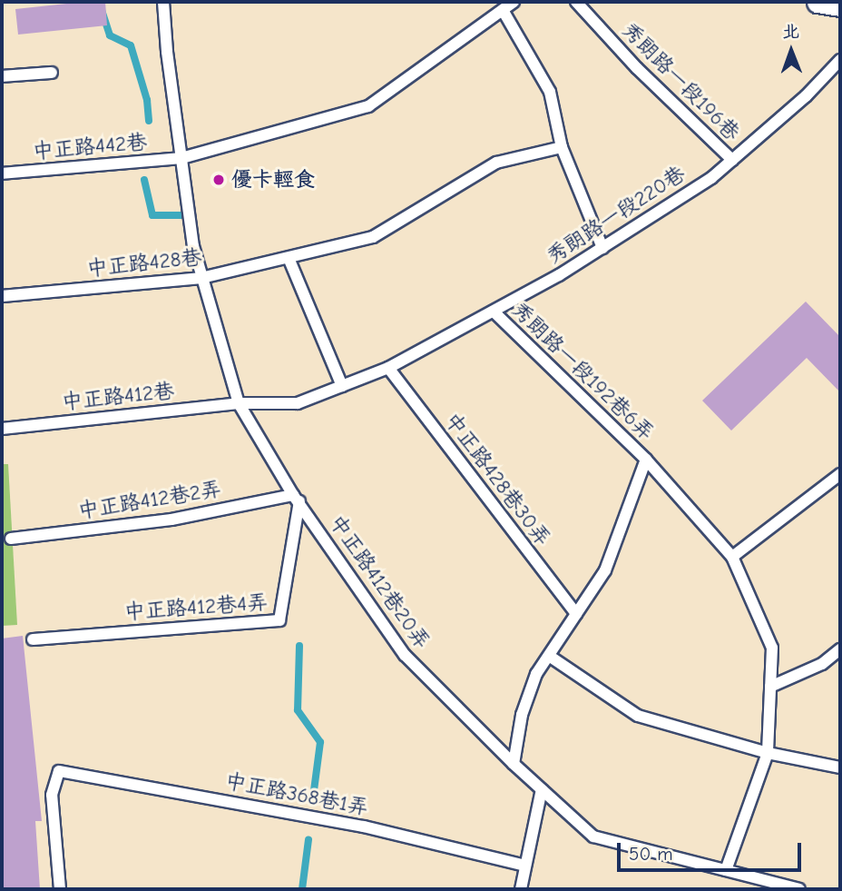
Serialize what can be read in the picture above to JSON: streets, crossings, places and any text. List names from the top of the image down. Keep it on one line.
{"streets":{"lane":["秀朗路一段196巷","中正路442巷","秀朗路一段220巷","中正路428巷","秀朗路一段192巷6弄","中正路412巷","中正路428巷30弄","中正路412巷2弄","中正路412巷20弄","中正路412巷4弄","中正路368巷1弄"]},"crossings":[["秀朗路一段196巷","秀朗路一段220巷"],["中正路442巷","中正路412巷20弄"],["秀朗路一段220巷","秀朗路一段192巷6弄"],["秀朗路一段220巷","中正路412巷"],["秀朗路一段220巷","中正路428巷30弄"],["中正路428巷","中正路412巷20弄"],["中正路412巷","中正路412巷20弄"],["中正路412巷2弄","中正路412巷20弄"],["中正路412巷2弄","中正路412巷4弄"],["中正路412巷20弄","中正路412巷4弄"]],"places":["優卡輕食"],"scale_bar":"50 m","north":"top"}
